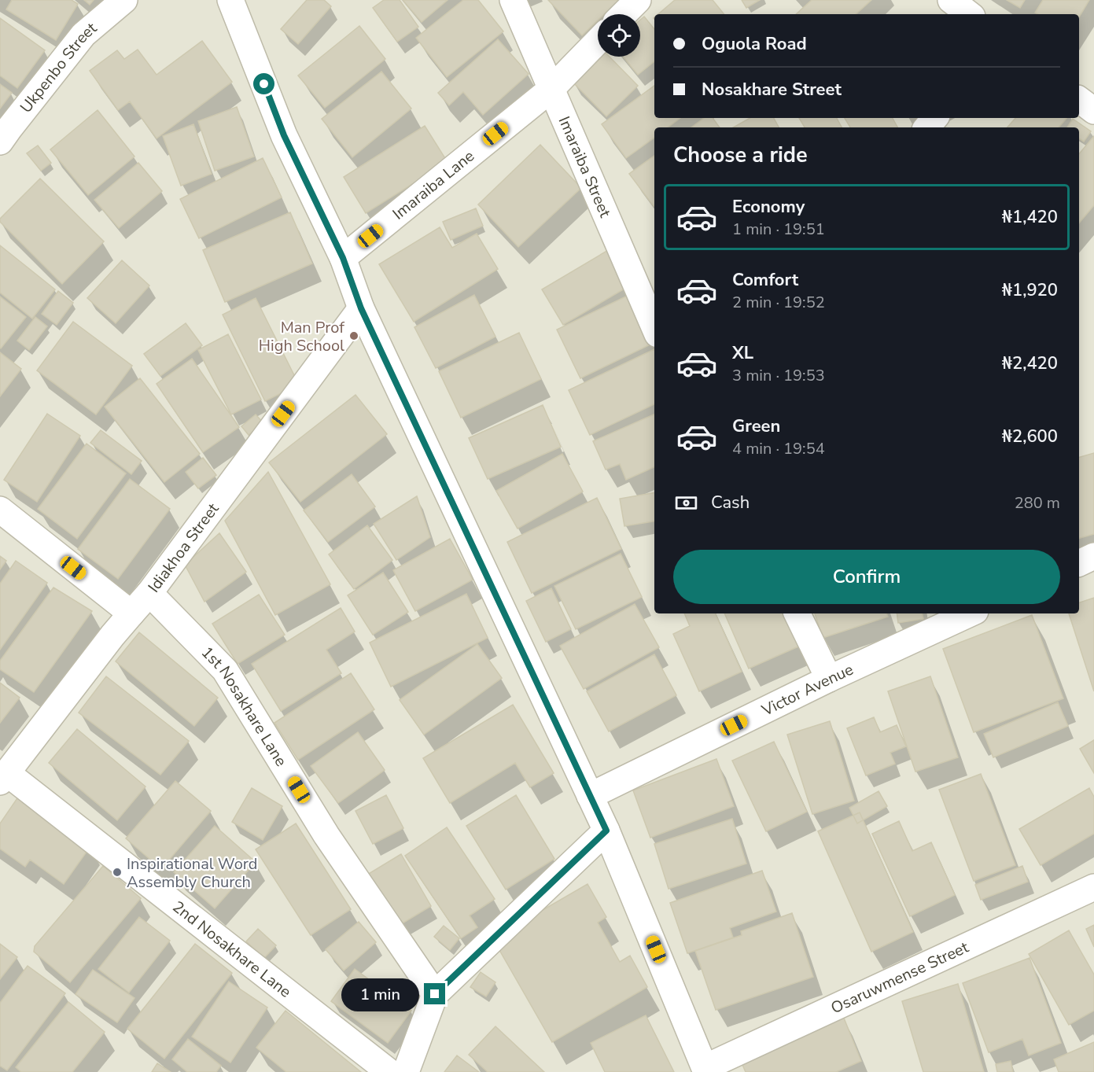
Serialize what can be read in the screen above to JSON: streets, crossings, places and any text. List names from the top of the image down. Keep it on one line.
{"streets":{"street":["Ukpenbo Street","Imaraiba Street","Imaraiba Lane","Idiakhoa Street","Victor Avenue","1st Nosakhare Lane","2nd Nosakhare Lane","Osaruwmense Street"]},"crossings":[["Imaraiba Street","Imaraiba Lane"],["Idiakhoa Street","1st Nosakhare Lane"],["Idiakhoa Street","2nd Nosakhare Lane"]],"places":["Man Prof High School","Inspirational Word Assembly Church"],"page":{"banner":["Oguola Road","Nosakhare Street"],"heading":"Choose a ride","list":[{"name":"Economy","note":"1 min · 19:51","value":"₦1,420"},{"name":"Comfort","note":"2 min · 19:52","value":"₦1,920"},{"name":"XL","note":"3 min · 19:53","value":"₦2,420"},{"name":"Green","note":"4 min · 19:54","value":"₦2,600"}],"pay":["Cash","280 m"],"buttons":"Confirm","bubble":"1 min"}}
